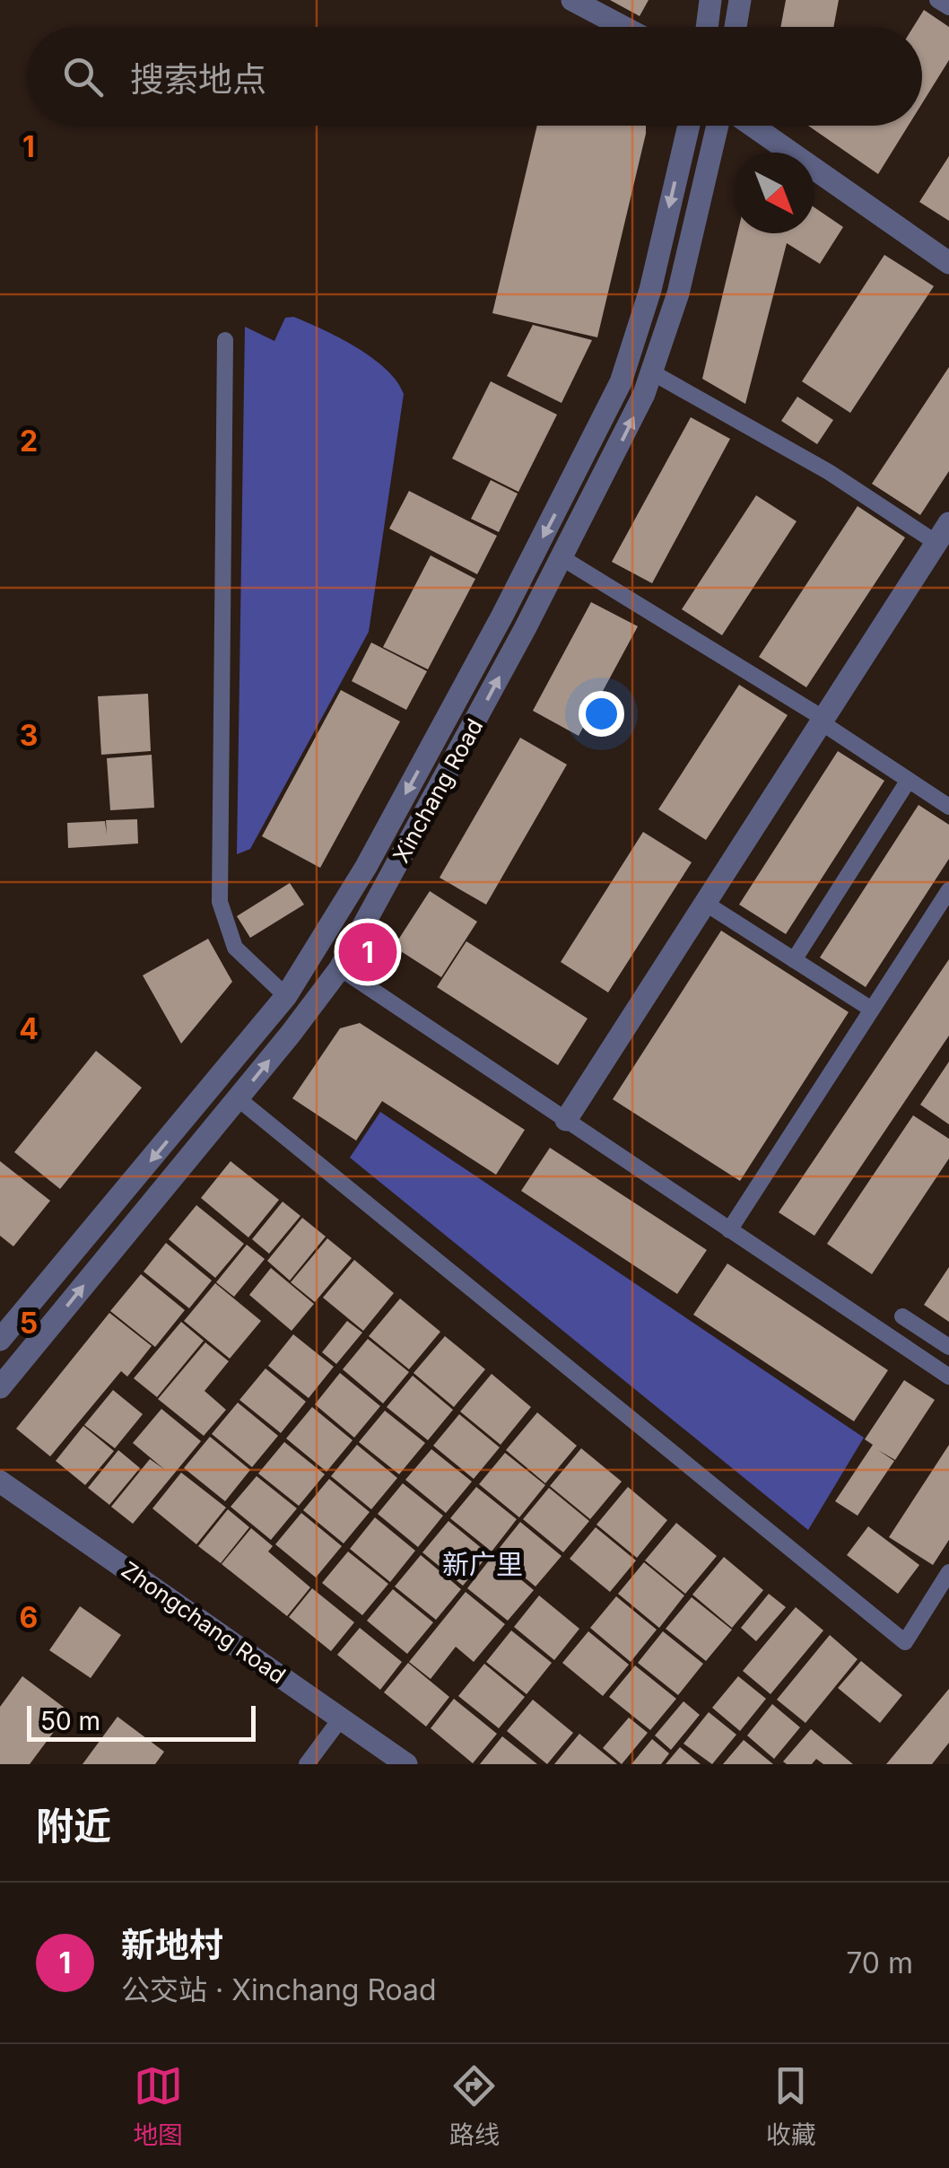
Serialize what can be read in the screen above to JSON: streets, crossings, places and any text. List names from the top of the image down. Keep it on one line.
{"streets":{"street":["Xinchang Road","Zhongchang Road"]},"districts":["新广里"],"scale_bar":"50 m","north":"bottom right","page":{"search":"搜索地点","pins":"1","scale":"50 m","heading":"附近","list":[{"mark":"1","name":"新地村","note":"公交站 · Xinchang Road","value":"70 m"}],"nav":["地图","路线","收藏"]},"grid":{"rows":["1","2","3","4","5","6"]}}
